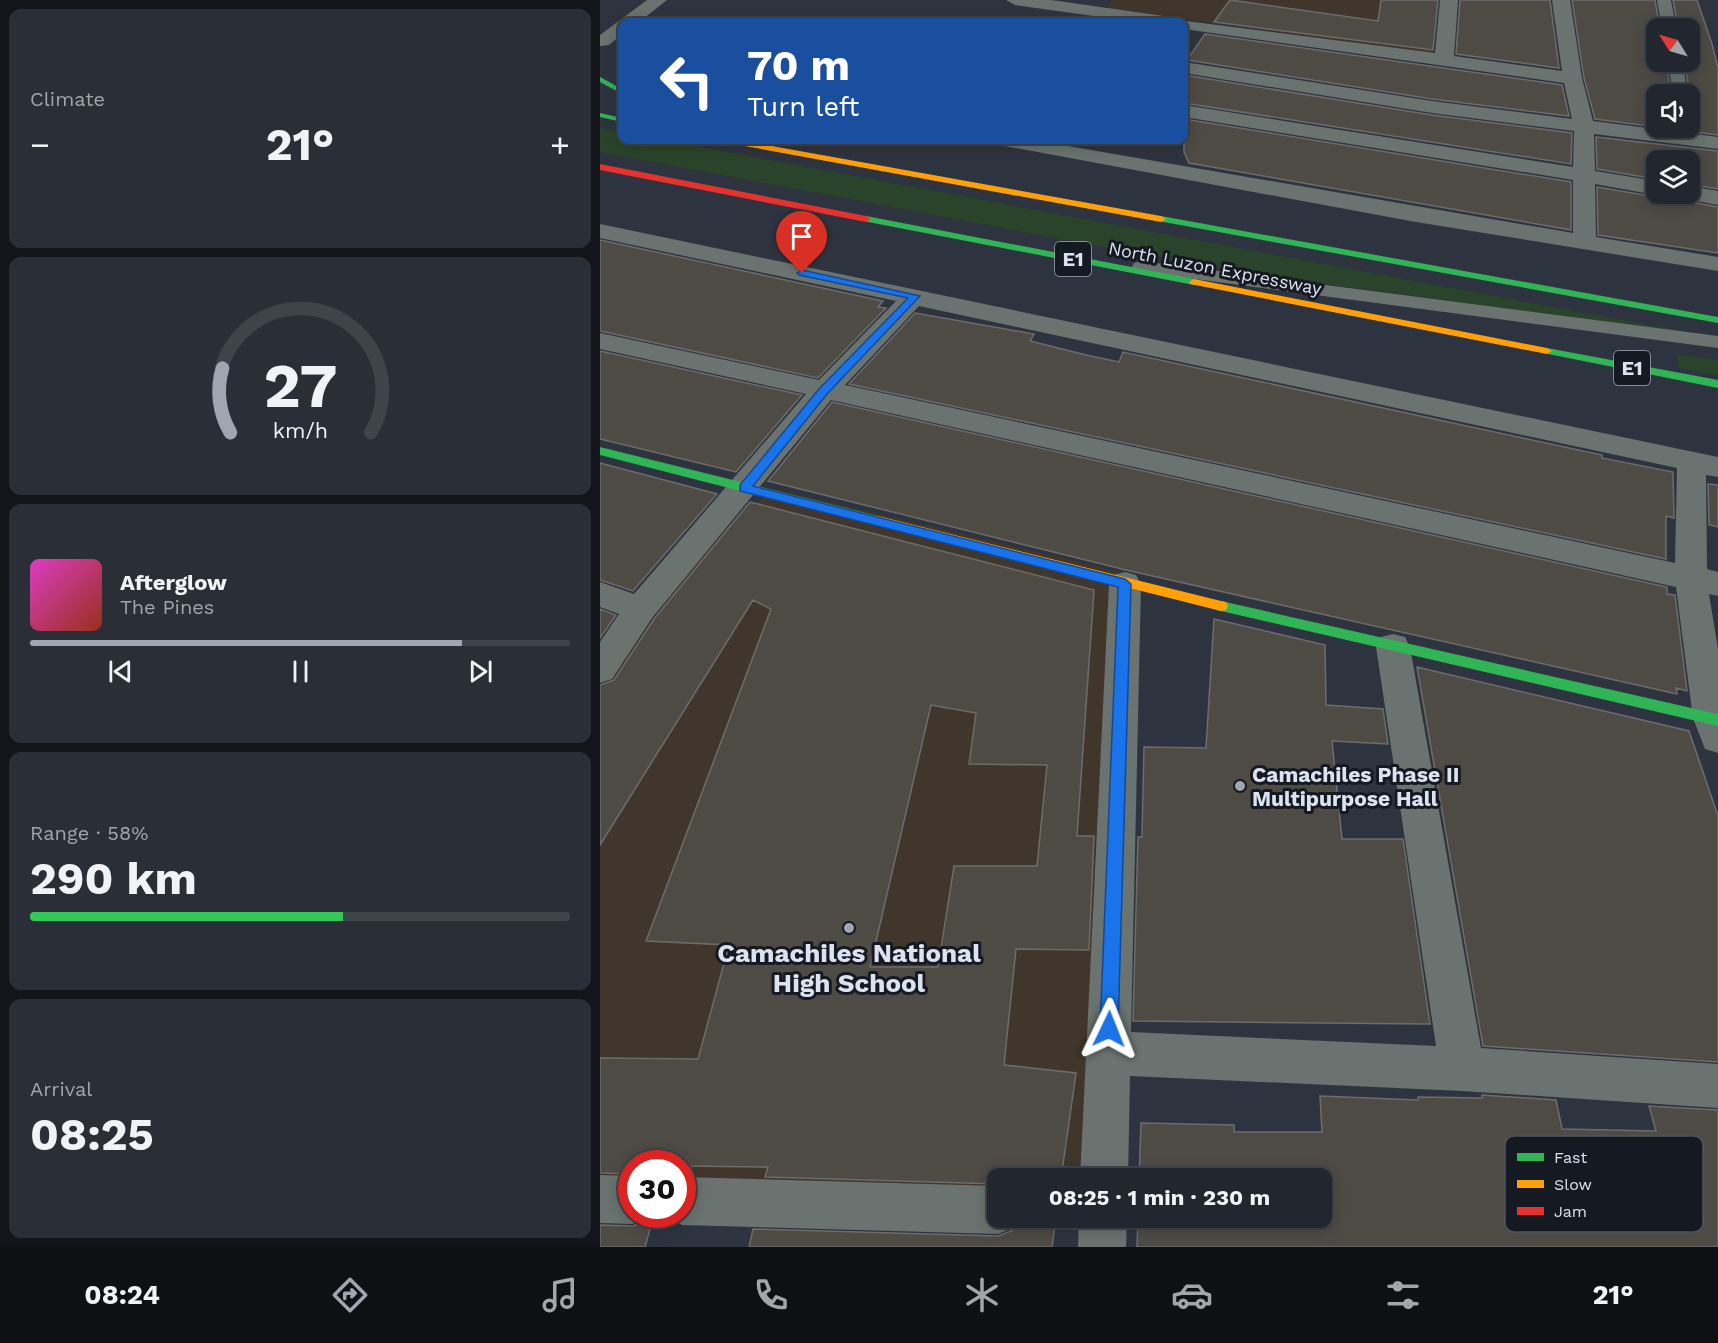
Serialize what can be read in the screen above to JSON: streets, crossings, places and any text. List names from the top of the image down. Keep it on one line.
{"streets":{"main road":["E1","North Luzon Expressway"]},"places":["Camachiles Phase II Multipurpose Hall","Camachiles National High School"],"legend":["Fast","Slow","Jam"],"north":"top left","page":{"tile":["Climate",["Range · 58%","290 km"],["Arrival","08:25"]],"turn":["70 m","Turn left"],"heat":["−","21°","+"],"song":["Afterglow","The Pines"],"limit":"30","trip":"08:25 · 1 min · 230 m","tabs":["08:24","21°"],"gauge":["27","km/h"]}}
